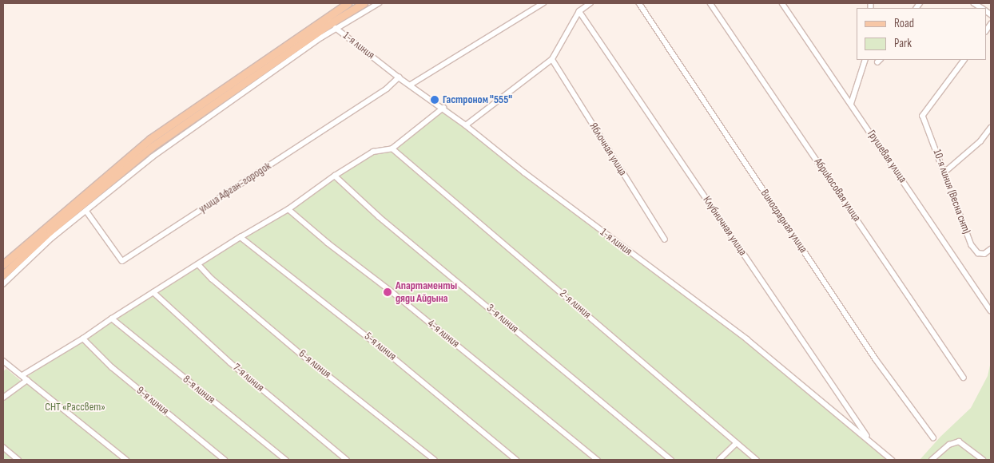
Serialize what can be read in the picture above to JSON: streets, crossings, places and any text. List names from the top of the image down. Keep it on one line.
{"streets":{"street":["1-я линия","Яблочная улица","Грушевая улица","улица Афган-городок","Абрикосовая улица","10-я линия (Весна снт)","Виноградная улица","Клубничная улица","2-я линия","3-я линия","4-я линия","5-я линия","6-я линия","7-я линия","8-я линия","9-я линия"]},"crossings":[["1-я линия","улица Афган-городок"],["1-я линия","Клубничная улица"]],"parks":["СНТ «Рассвет»"],"places":["Гастроном \"555\"","Апартаменты дяди Айдына"],"legend":["Road","Park"]}
